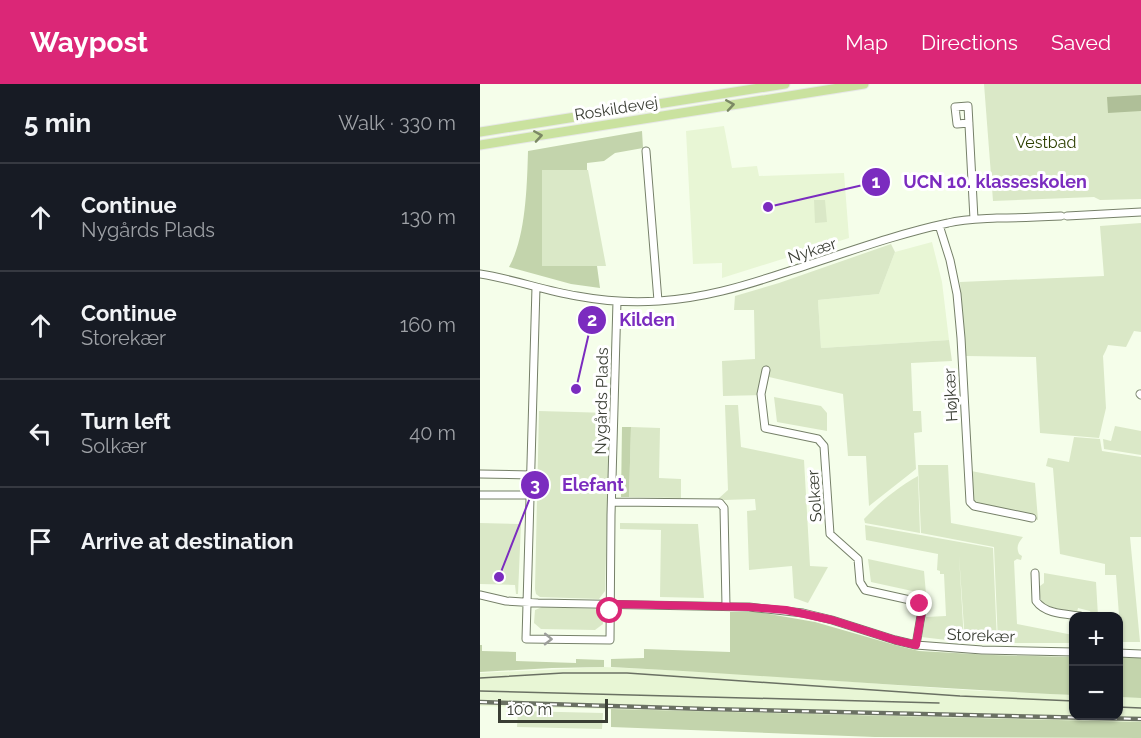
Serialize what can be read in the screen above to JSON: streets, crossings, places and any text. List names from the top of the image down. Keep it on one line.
{"streets":{"main road":["Roskildevej"],"street":["Nykær","Højkær","Nygårds Plads","Solkær","Storekær"]},"crossings":[["Nykær","Højkær"],["Nykær","Nygårds Plads"],["Solkær","Storekær"]],"parks":["Vestbad"],"places":["UCN 10. klasseskolen","Kilden","Elefant"],"scale_bar":"100 m","page":{"header":"Waypost","nav":["Map","Directions","Saved"],"heading":["5 min","Walk · 330 m"],"list":[["Continue","Nygårds Plads","130 m"],["Continue","Storekær","160 m"],["Turn left","Solkær","40 m"],"Arrive at destination"],"map_buttons":["+","−"],"scale":"100 m"}}
